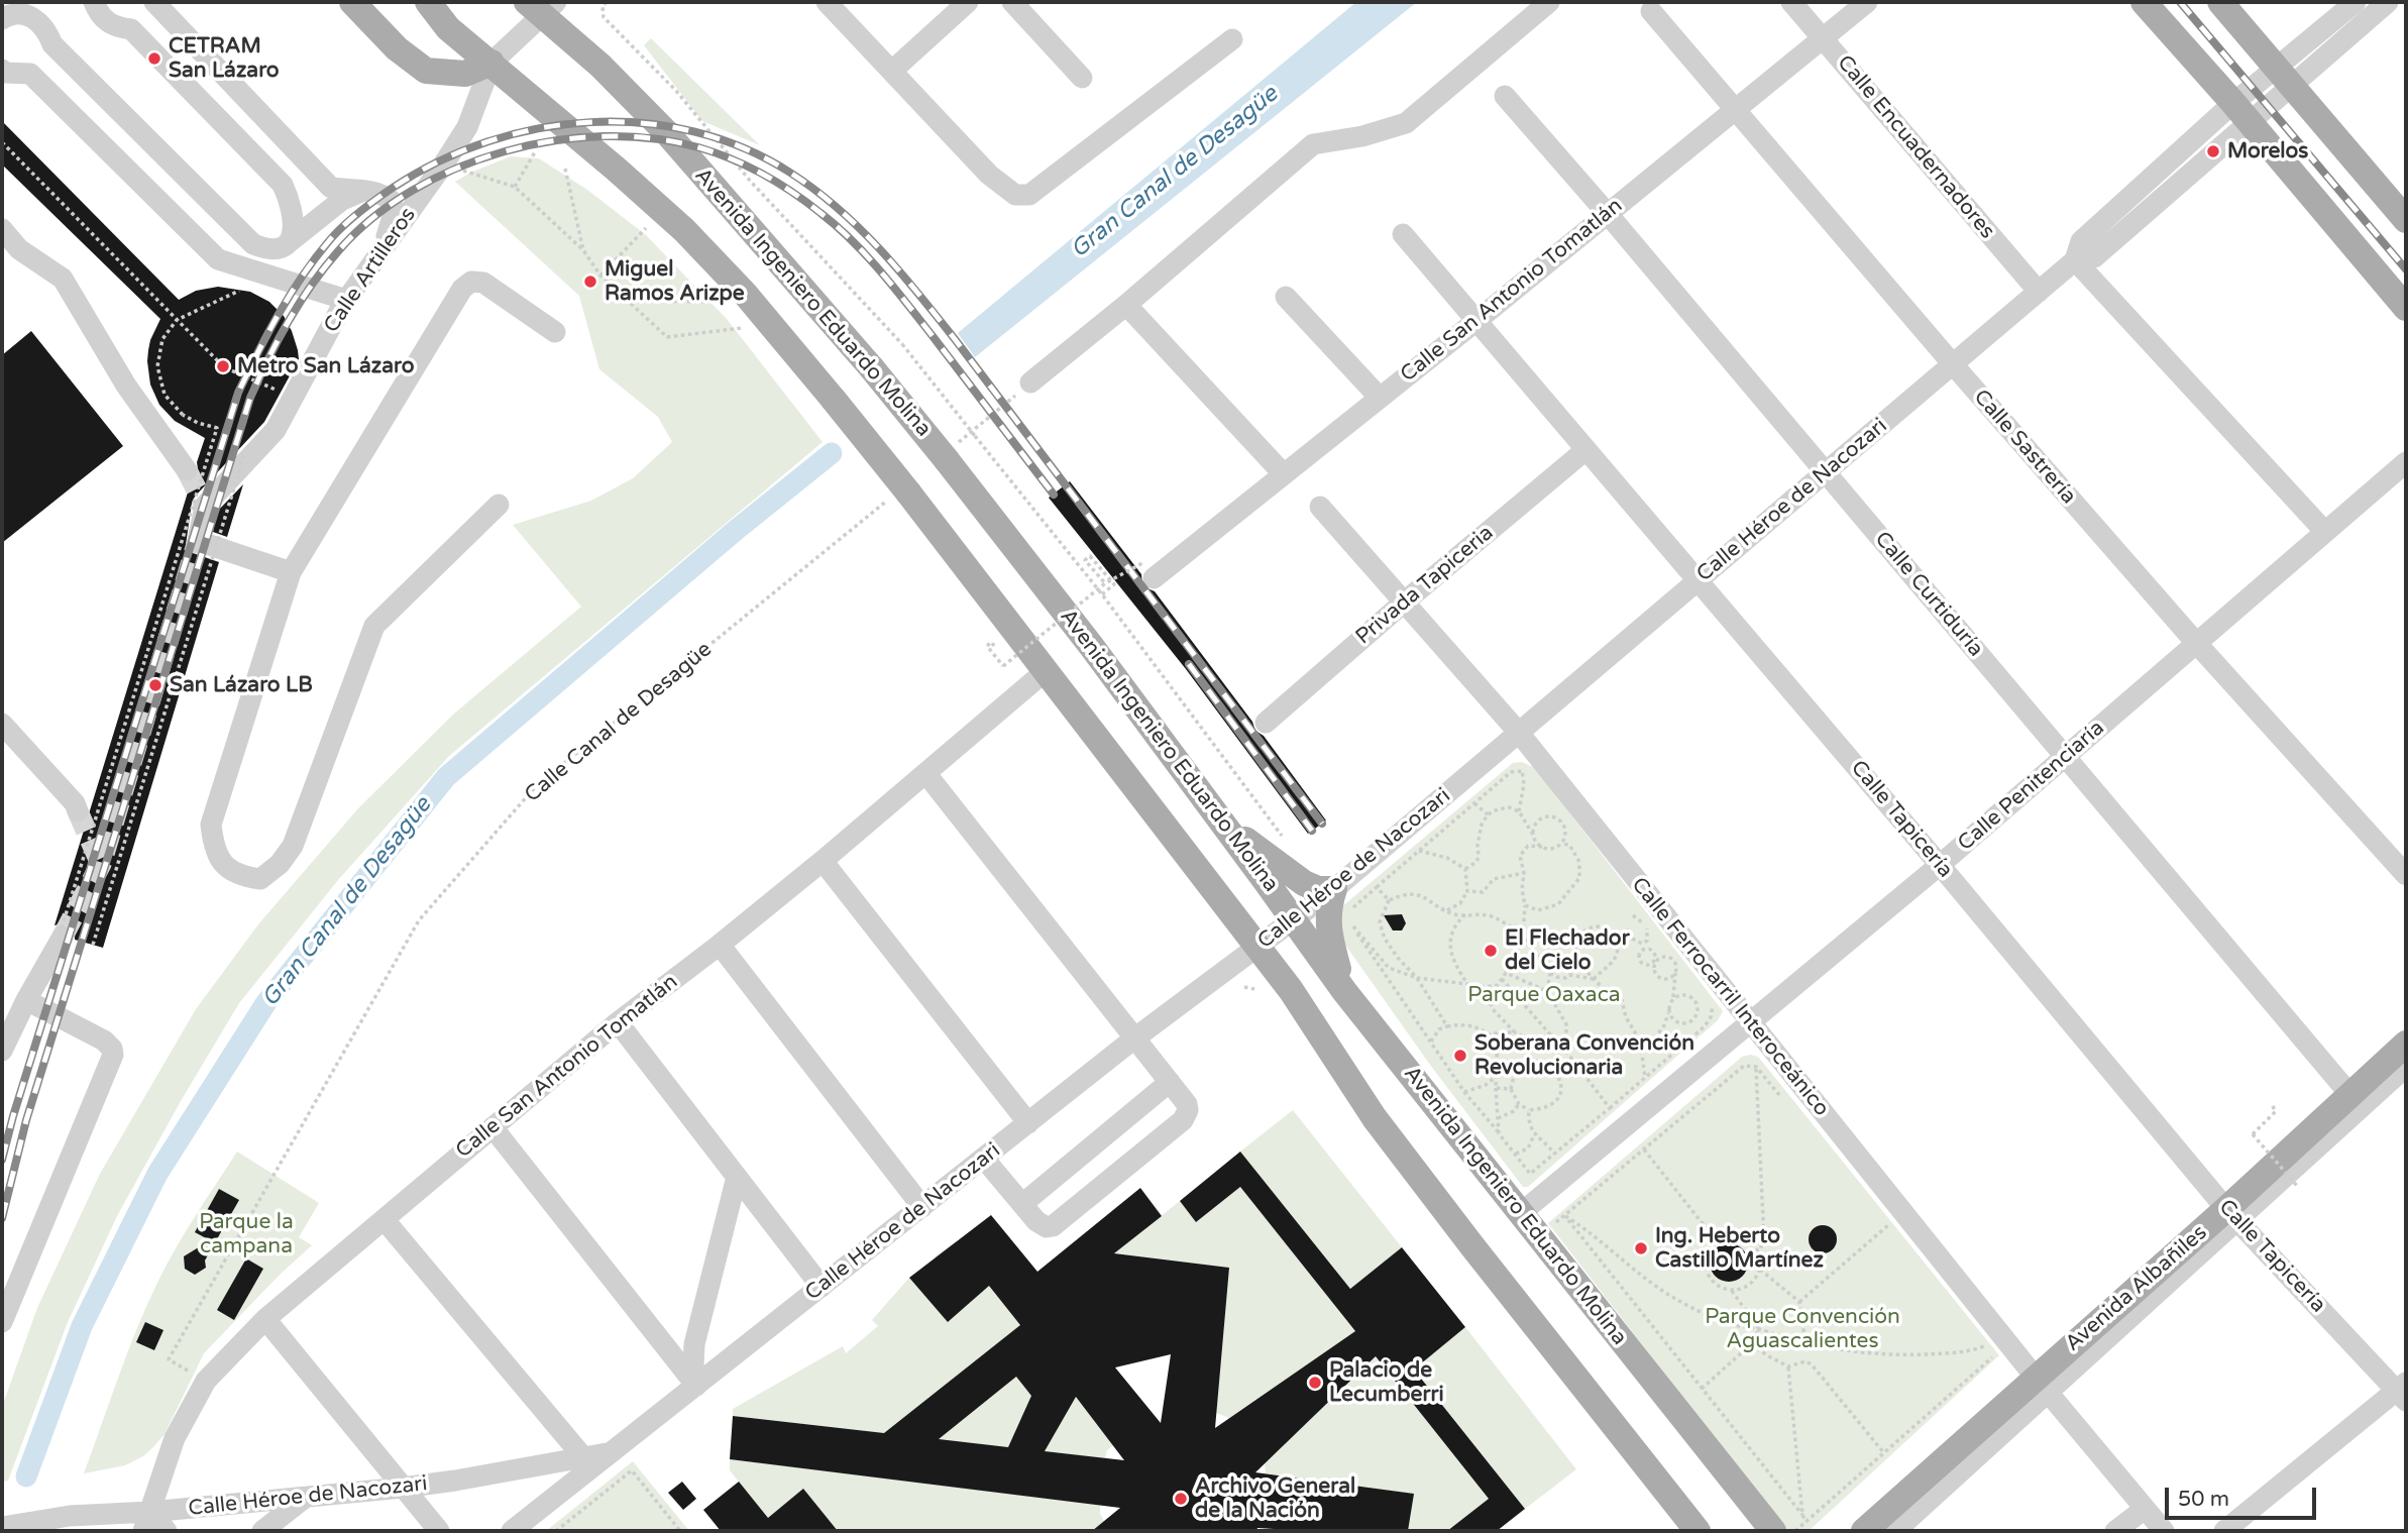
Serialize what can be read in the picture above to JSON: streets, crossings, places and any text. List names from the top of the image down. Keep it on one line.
{"streets":{"main road":["Avenida Ingeniero Eduardo Molina","Avenida Albañiles"],"street":["Calle Encuadernadores","Calle Artilleros","Calle San Antonio Tomatlán","Calle Sastrería","Calle Héroe de Nacozari","Privada Tapiceria","Calle Curtiduría","Calle Penitenciaría","Calle Tapicería","Calle Ferrocarril Interoceánico"],"path":["Calle Canal de Desagüe"]},"crossings":[["Calle Encuadernadores","Calle San Antonio Tomatlán"],["Calle Encuadernadores","Calle Héroe de Nacozari"],["Calle San Antonio Tomatlán","Calle Sastrería"],["Calle San Antonio Tomatlán","Calle Héroe de Nacozari"],["Calle San Antonio Tomatlán","Calle Curtiduría"],["Calle San Antonio Tomatlán","Calle Canal de Desagüe"],["Calle San Antonio Tomatlán","Calle Tapicería"],["Avenida Ingeniero Eduardo Molina","Calle Héroe de Nacozari"],["Avenida Ingeniero Eduardo Molina","Calle Penitenciaría"],["Calle Sastrería","Calle Héroe de Nacozari"],["Calle Sastrería","Calle Penitenciaría"],["Calle Héroe de Nacozari","Calle Curtiduría"],["Calle Héroe de Nacozari","Calle Tapicería"],["Calle Héroe de Nacozari","Calle Ferrocarril Interoceánico"],["Privada Tapiceria","Calle Tapicería"],["Privada Tapiceria","Calle Ferrocarril Interoceánico"],["Calle Curtiduría","Calle Penitenciaría"],["Calle Curtiduría","Avenida Albañiles"],["Calle Penitenciaría","Calle Tapicería"],["Calle Penitenciaría","Calle Ferrocarril Interoceánico"],["Calle Tapicería","Avenida Albañiles"],["Calle Ferrocarril Interoceánico","Avenida Albañiles"]],"water":["Gran Canal de Desagüe"],"parks":["Parque Oaxaca","Parque la campana","Parque Convención Aguascalientes"],"places":["CETRAM San Lázaro","Morelos","Miguel Ramos Arizpe","Metro San Lázaro","San Lázaro LB","El Flechador del Cielo","Soberana Convención Revolucionaria","Ing. Heberto Castillo Martínez","Palacio de Lecumberri","Archivo General de la Nación"],"scale_bar":"50 m"}
